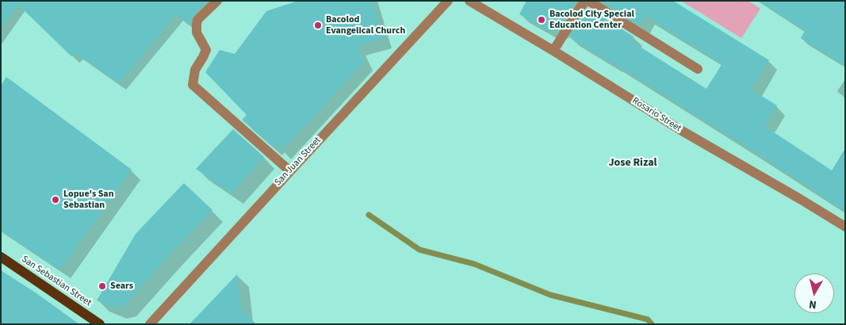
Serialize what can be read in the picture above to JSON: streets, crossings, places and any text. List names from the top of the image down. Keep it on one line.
{"streets":{"main road":["San Sebastian Street"],"street":["Rosario Street","San Juan Street"]},"districts":["Jose Rizal"],"places":["Bacolod City Special Education Center","Bacolod Evangelical Church","Lopue's San Sebastian","Sears"],"north":"bottom"}
